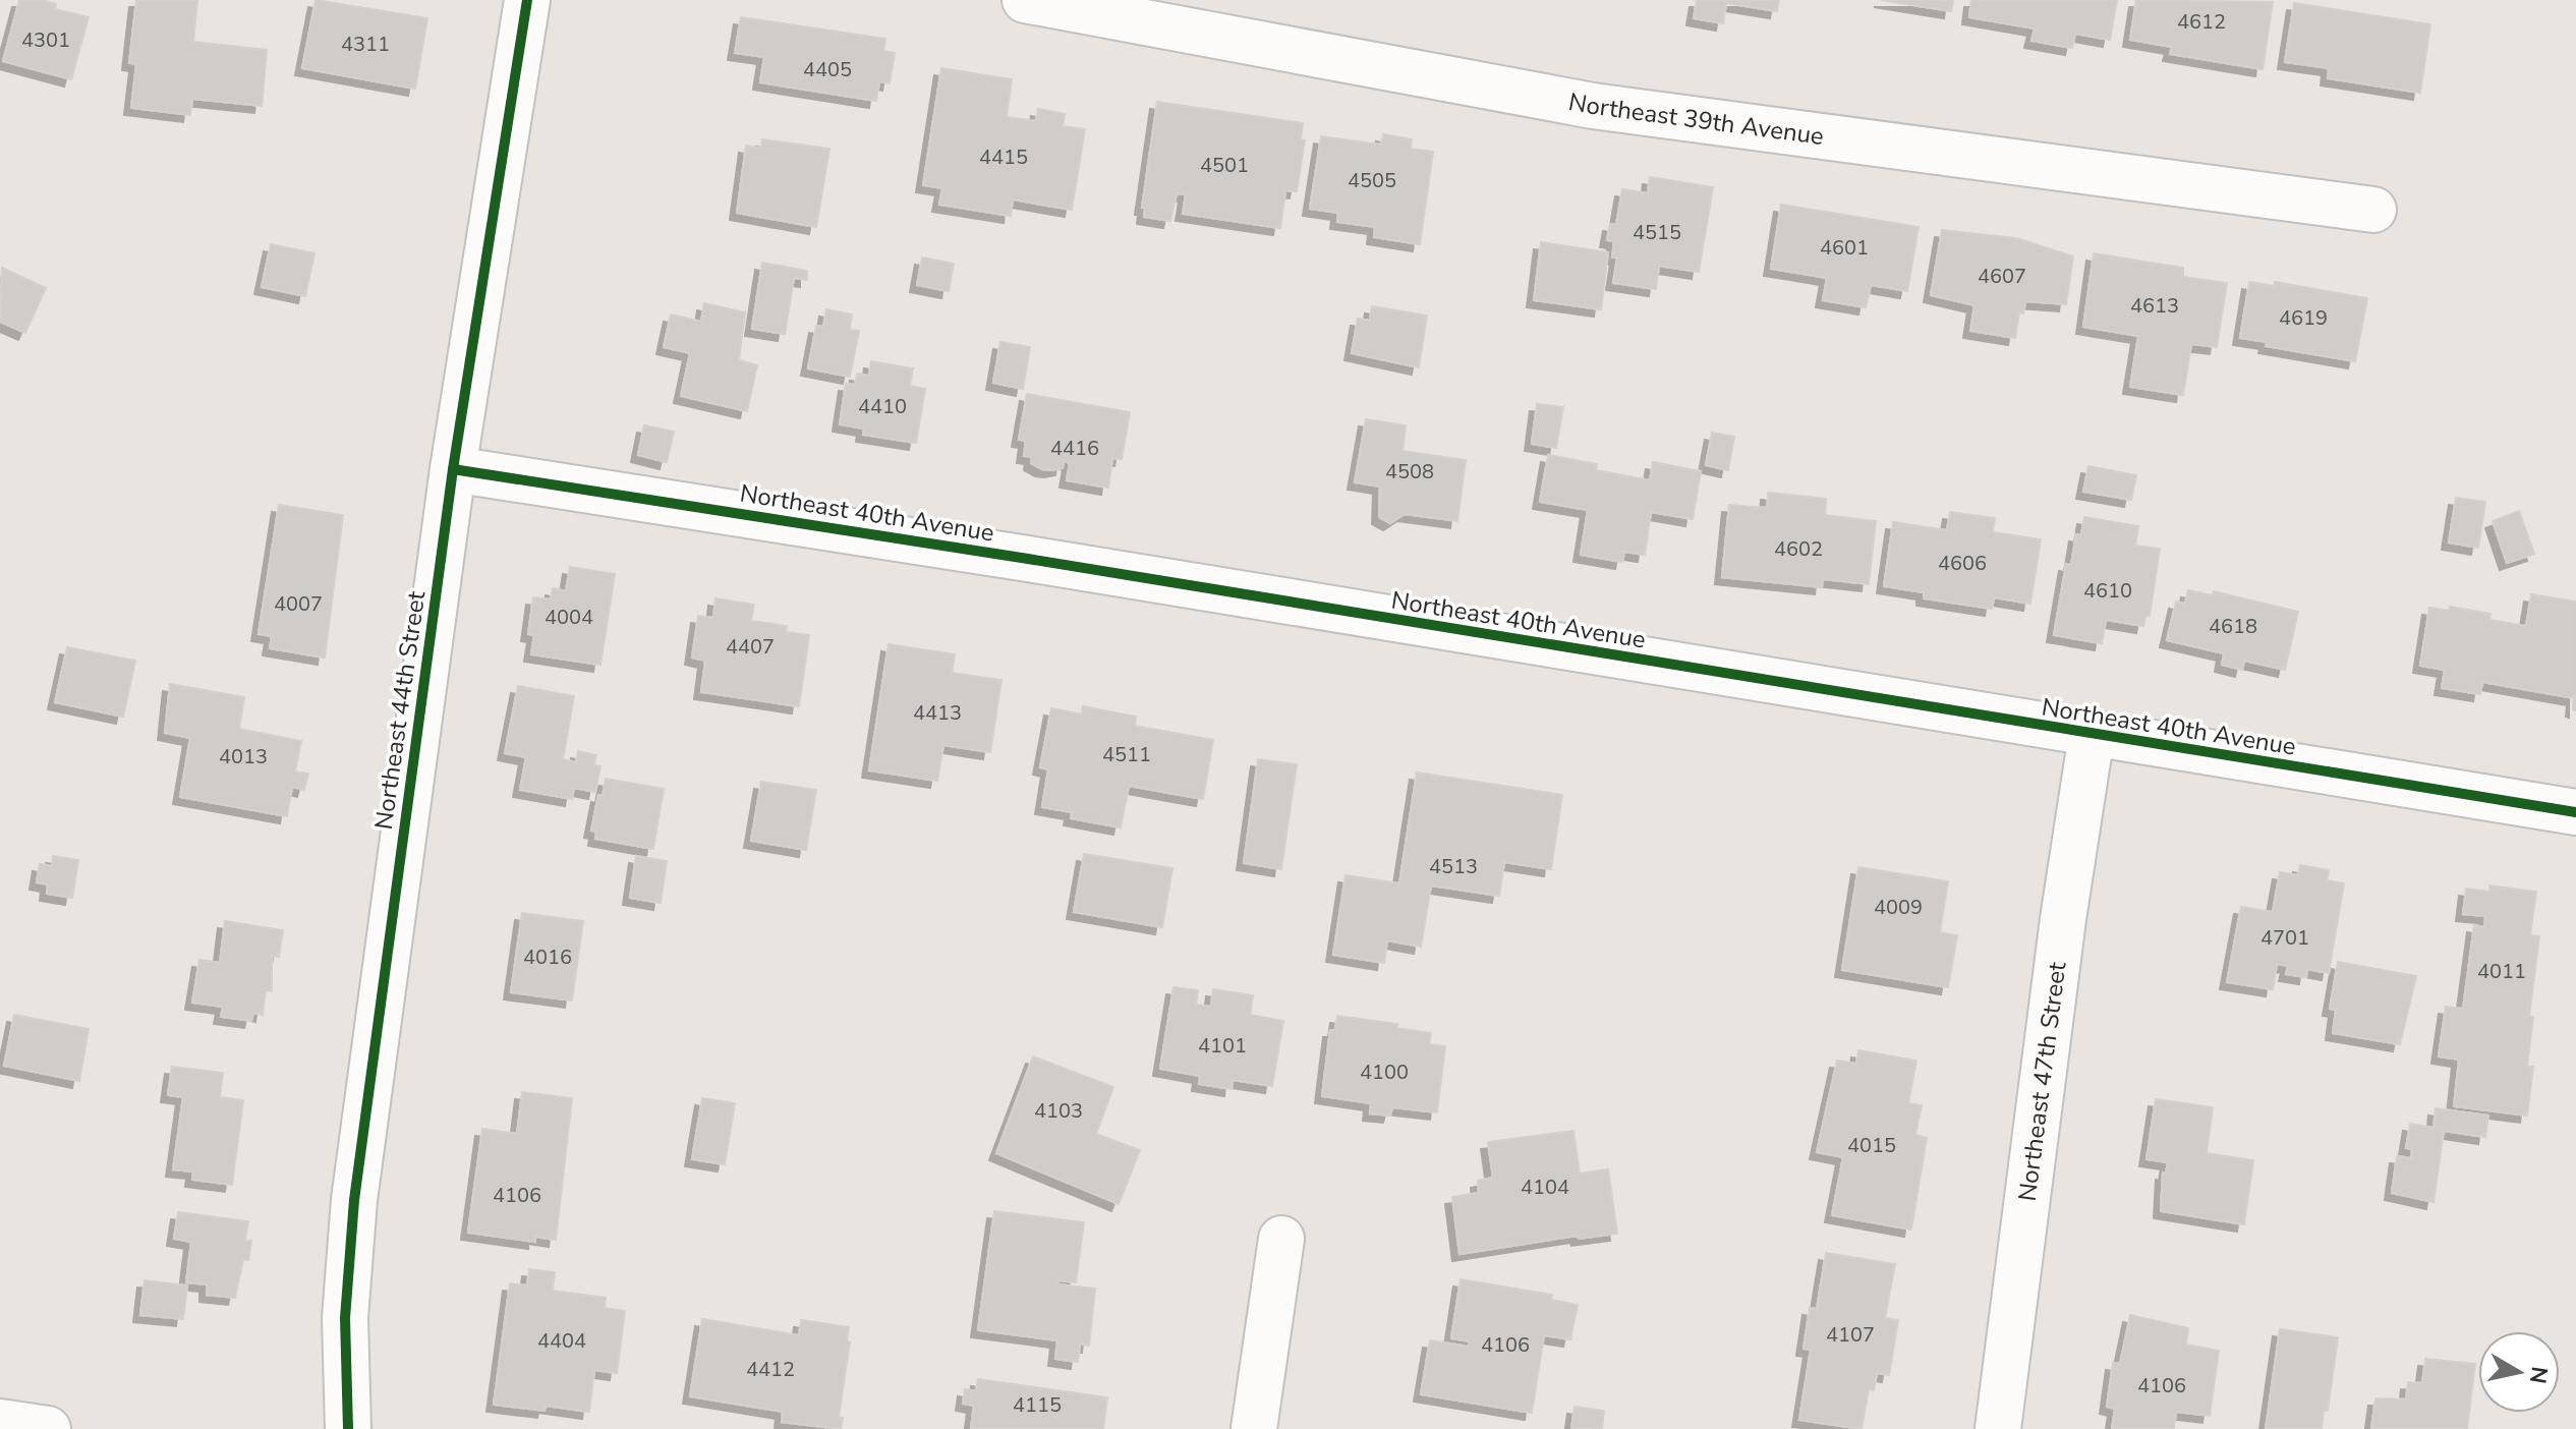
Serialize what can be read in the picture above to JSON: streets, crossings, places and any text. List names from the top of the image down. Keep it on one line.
{"streets":{"street":["Northeast 39th Avenue","Northeast 40th Avenue","Northeast 44th Street","Northeast 47th Street"]},"crossings":[["Northeast 40th Avenue","Northeast 44th Street"],["Northeast 40th Avenue","Northeast 47th Street"]],"house_numbers":["4612","4301","4311","4405","4415","4501","4505","4515","4601","4607","4613","4619","4410","4416","4508","4602","4606","4610","4007","4004","4618","4407","4413","4511","4013","4513","4009","4701","4016","4011","4101","4100","4103","4015","4104","4106","4107","4404","4106","4412","4106","4115"],"north":"right"}
